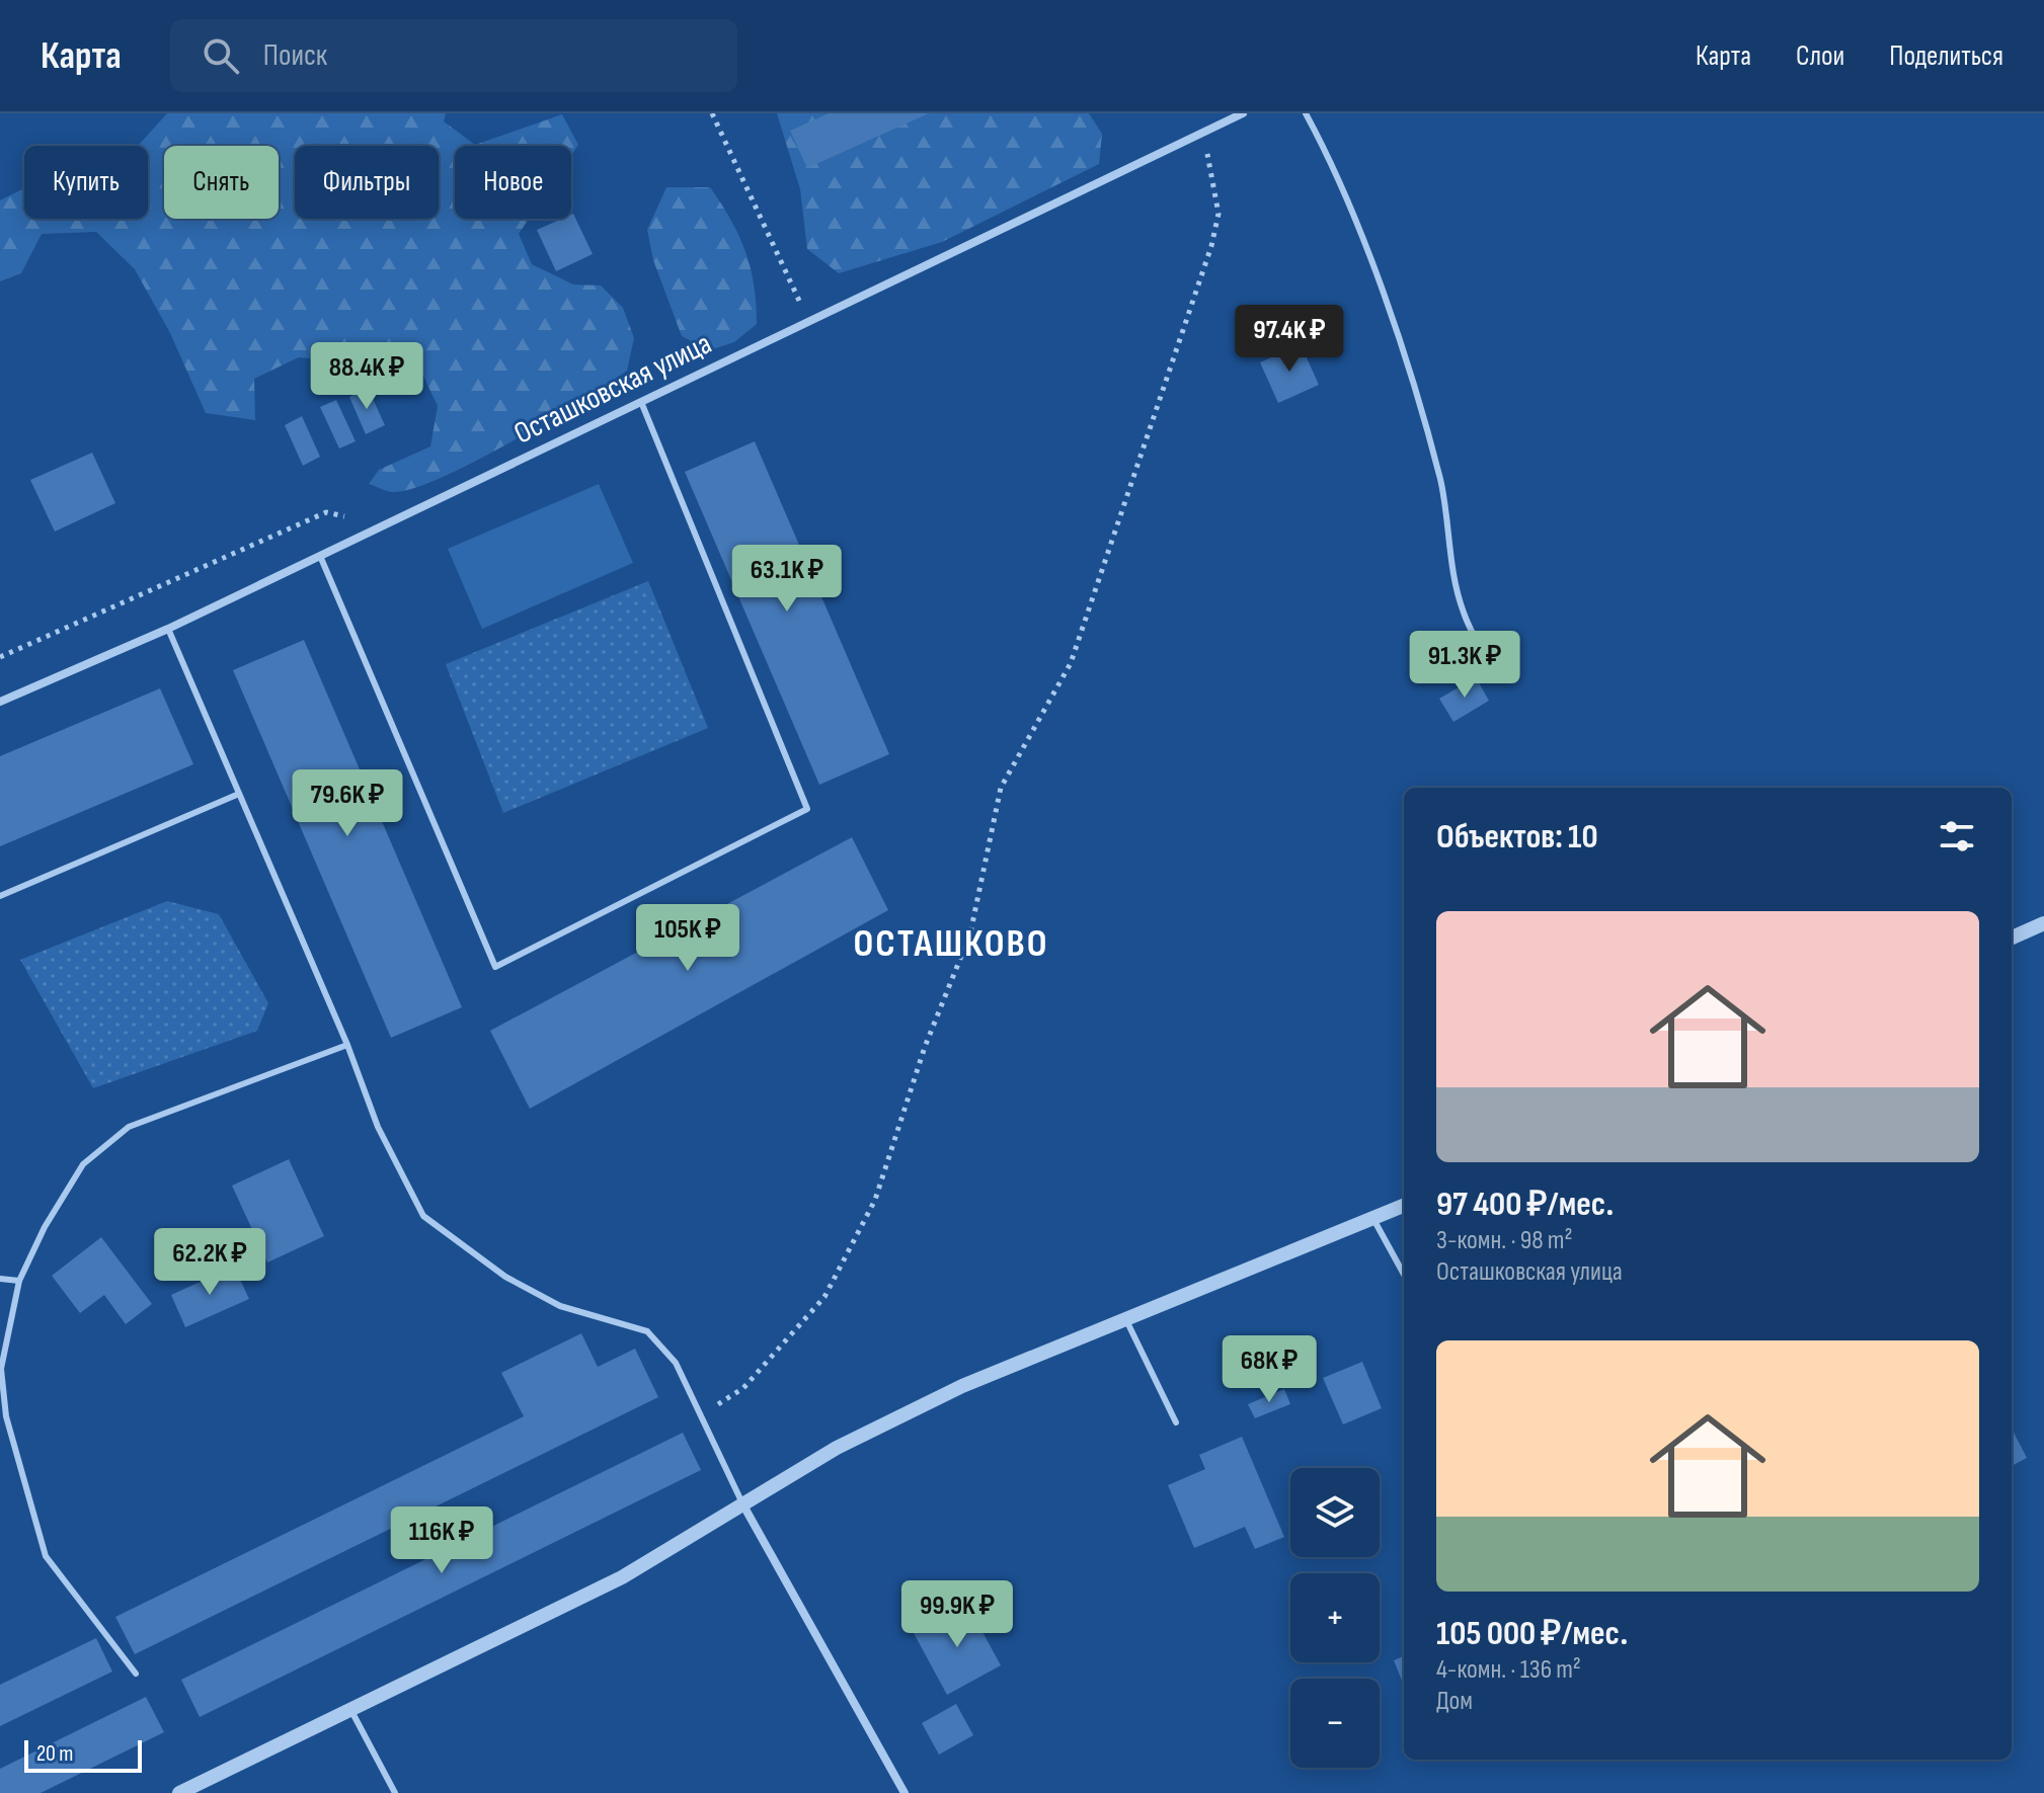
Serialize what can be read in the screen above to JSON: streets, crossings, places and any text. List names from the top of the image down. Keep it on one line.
{"streets":{"street":["Осташковская улица"]},"districts":["ОСТАШКОВО"],"scale_bar":"20 m","page":{"header":"Карта","search":"Поиск","nav":["Карта","Слои","Поделиться"],"chip":["Купить","Снять","Фильтры","Новое"],"price":["97.4K ₽","88.4K ₽","63.1K ₽","91.3K ₽","79.6K ₽","105K ₽","62.2K ₽","68K ₽","116K ₽","99.9K ₽"],"heading":"Объектов: 10","list":[{"name":"97 400 ₽/мес.","note":"3-комн. · 98 m² · Осташковская улица"},{"name":"105 000 ₽/мес.","note":"4-комн. · 136 m² · Дом"}],"map_buttons":["+","−"],"scale":"20 m"}}
